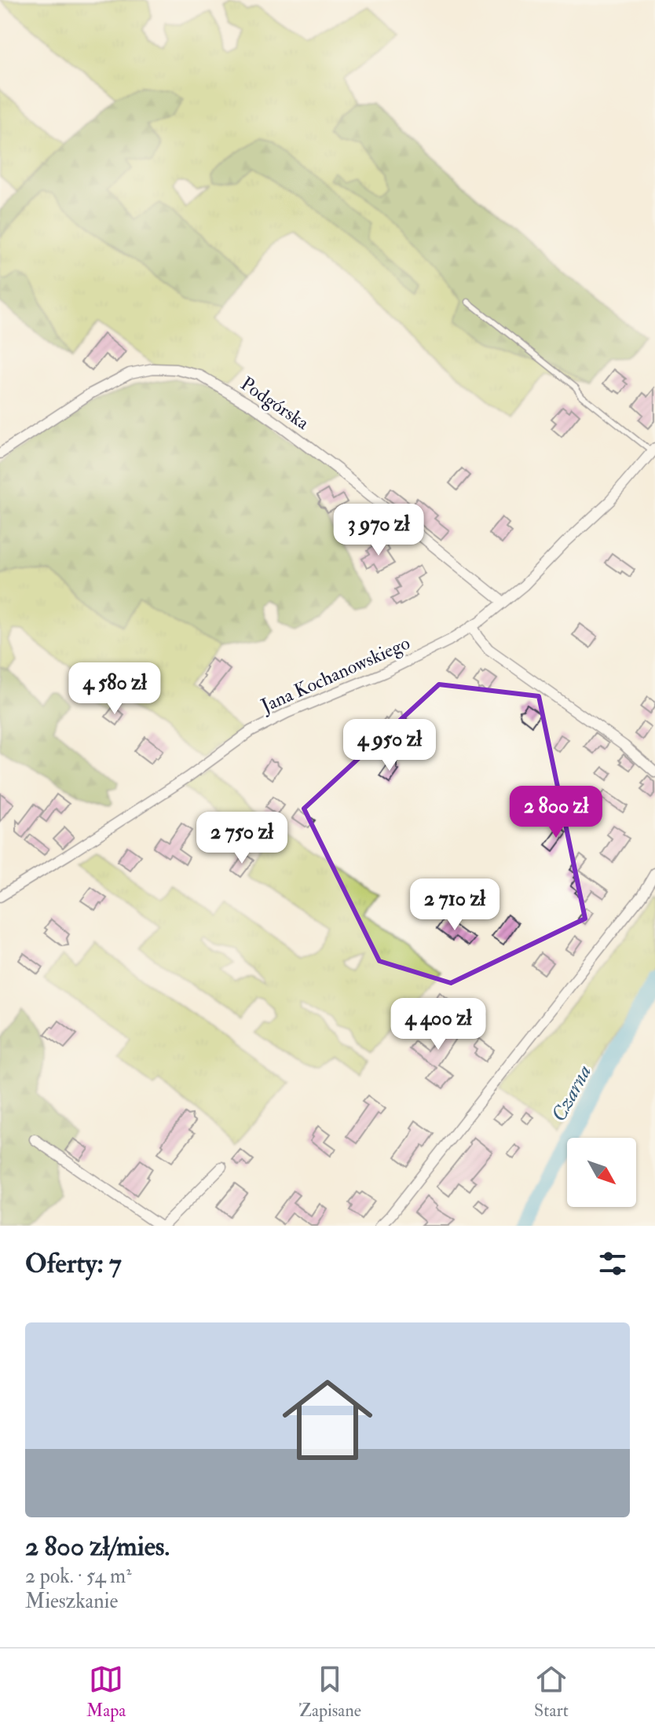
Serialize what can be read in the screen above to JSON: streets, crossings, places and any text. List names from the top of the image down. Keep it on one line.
{"streets":{"street":["Podgórska","Jana Kochanowskiego"]},"crossings":[["Podgórska","Jana Kochanowskiego"]],"water":["Czarna"],"north":"bottom right","page":{"price":["3 970 zł","4 580 zł","4 950 zł","2 800 zł","2 750 zł","2 710 zł","4 400 zł"],"heading":"Oferty: 7","list":[{"name":"2 800 zł/mies.","note":"2 pok. · 54 m² · Mieszkanie"}],"tabs":["Mapa","Zapisane","Start"]}}
